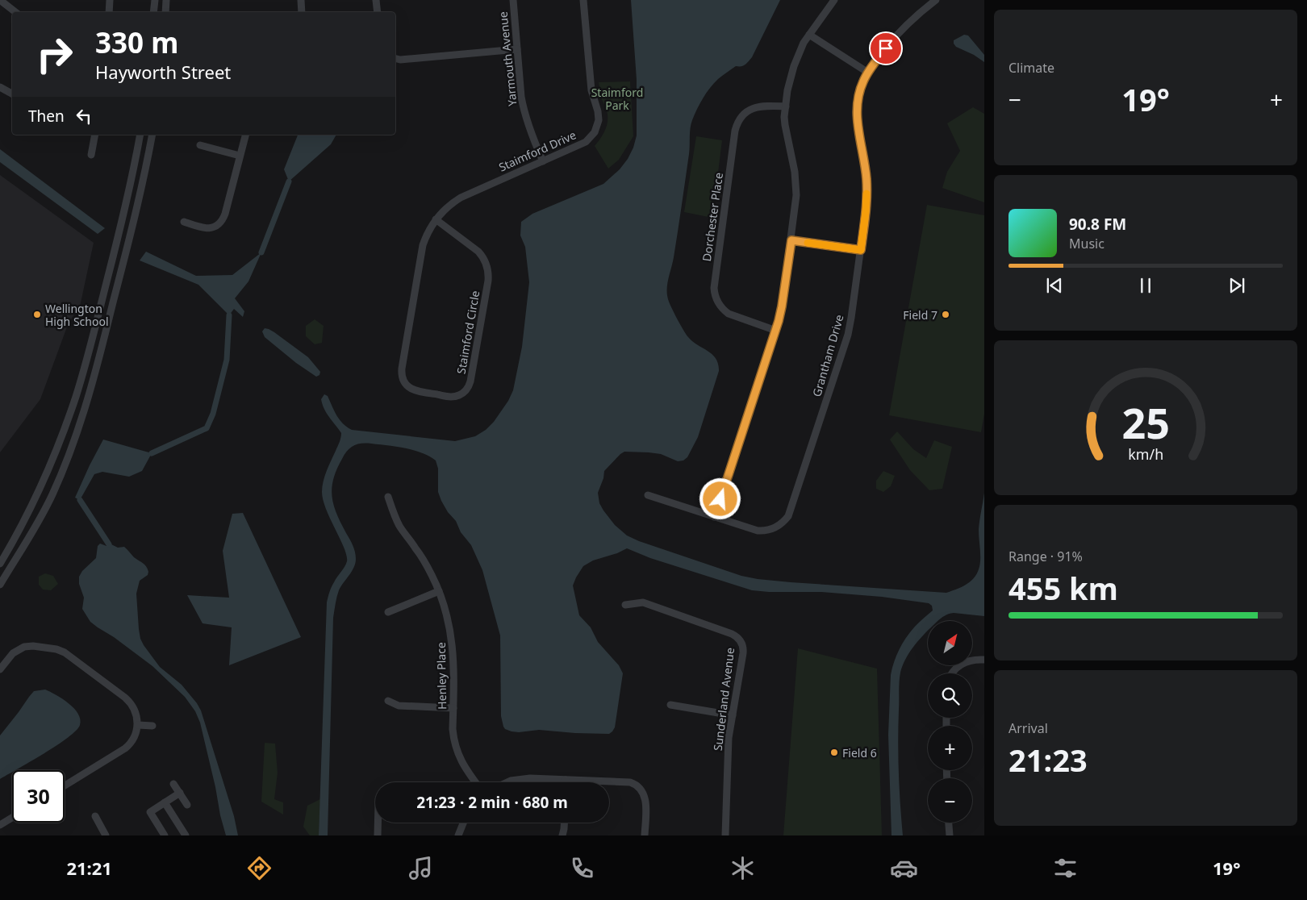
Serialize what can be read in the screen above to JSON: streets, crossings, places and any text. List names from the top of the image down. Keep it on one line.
{"streets":{"street":["Yarmouth Avenue","Staimford Drive","Dorchester Place","Staimford Circle","Grantham Drive","Henley Place","Sunderland Avenue"]},"crossings":[["Yarmouth Avenue","Staimford Drive"],["Staimford Drive","Staimford Circle"]],"parks":["Staimford Park"],"places":["Wellington High School","Field 7","Field 6"],"north":"top right","page":{"tile":["Climate",["Range · 91%","455 km"],["Arrival","21:23"]],"turn":["330 m","Hayworth Street"],"heat":["−","19°","+"],"then":"Then","song":["90.8 FM","Music"],"map_buttons":["+","−"],"limit":"30","trip":"21:23 · 2 min · 680 m","tabs":["21:21","19°"],"gauge":["25","km/h"]}}
